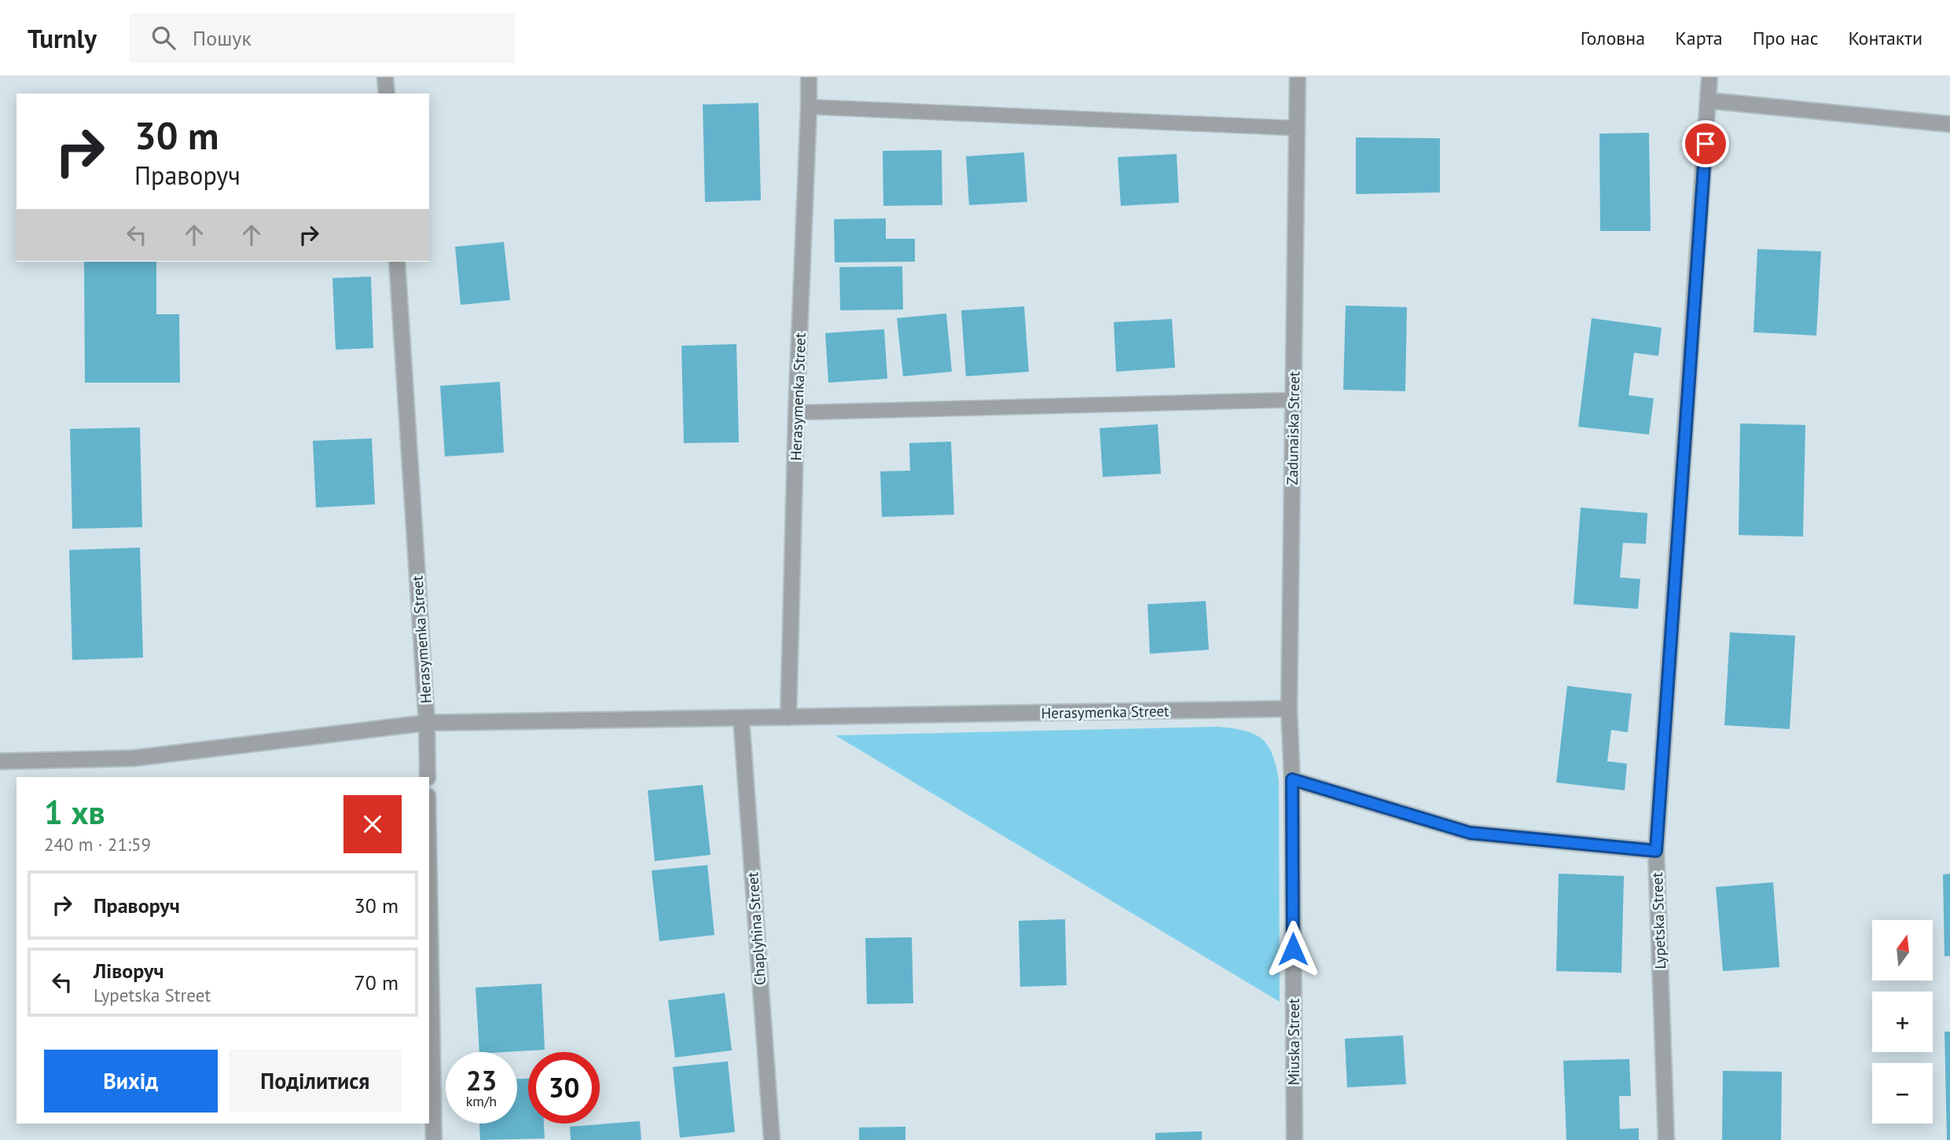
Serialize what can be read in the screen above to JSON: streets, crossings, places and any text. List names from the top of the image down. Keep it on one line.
{"streets":{"street":["Herasymenka Street","Zadunaiska Street","Lypetska Street","Chaplyhina Street","Miuska Street"]},"crossings":[["Herasymenka Street","Zadunaiska Street"],["Herasymenka Street","Chaplyhina Street"],["Zadunaiska Street","Miuska Street"]],"north":"top","page":{"header":"Turnly","search":"Пошук","nav":["Головна","Карта","Про нас","Контакти"],"turn":["30 m","Праворуч"],"heading":["1 хв","240 m · 21:59"],"list":[{"name":"Праворуч","value":"30 m"},{"name":"Ліворуч","note":"Lypetska Street","value":"70 m"}],"map_buttons":["+","−"],"buttons":["Вихід","Поділитися"],"speed":"23 km/h","limit":"30"}}
